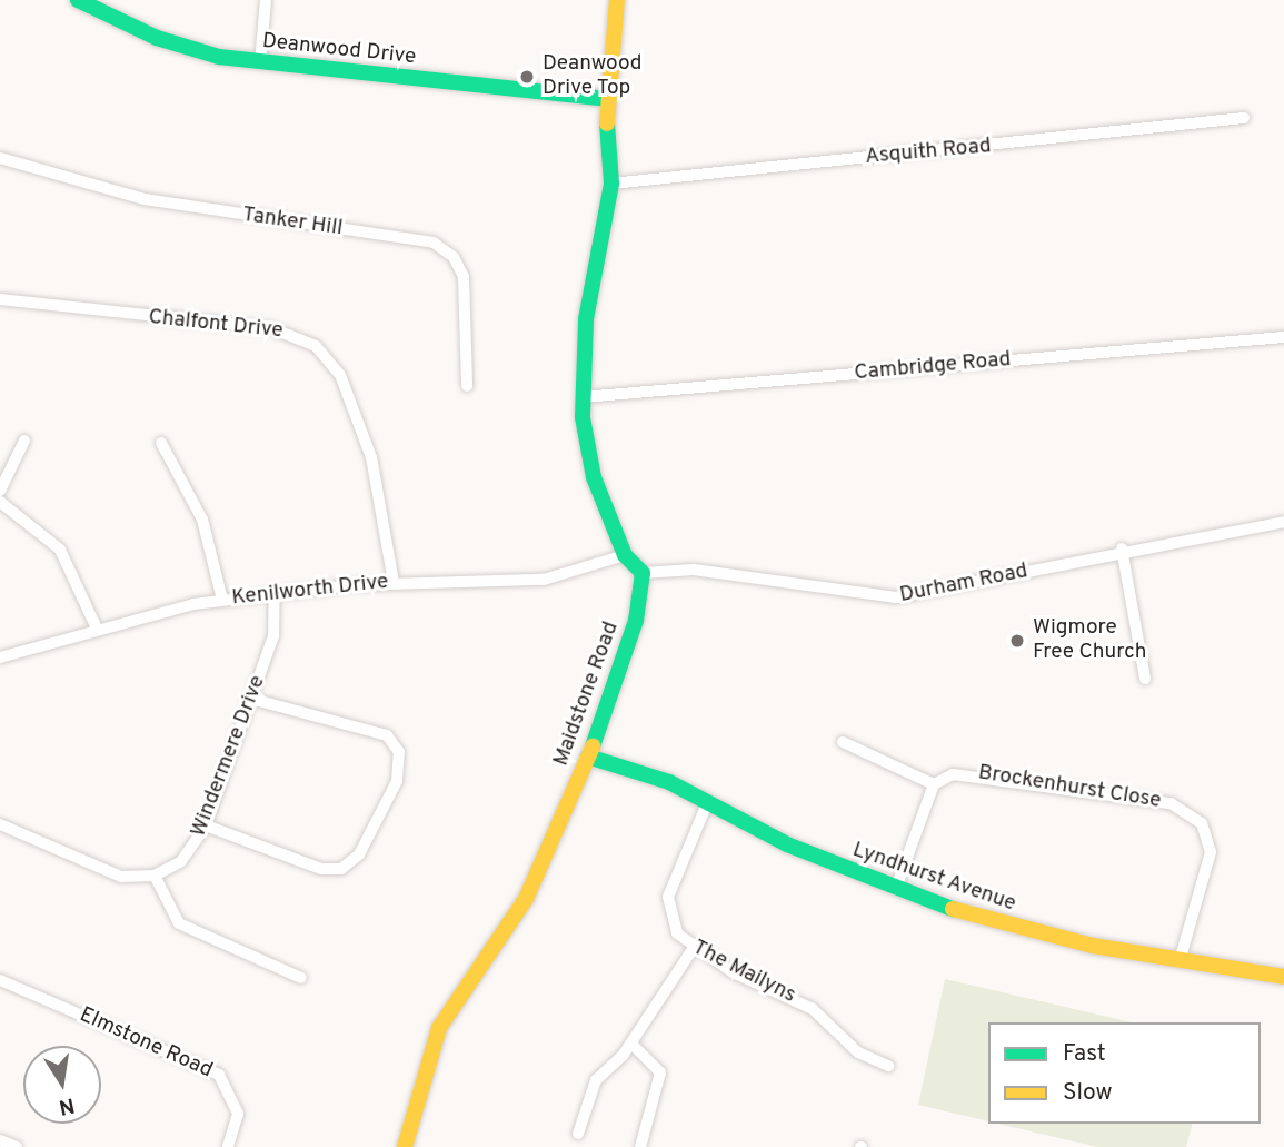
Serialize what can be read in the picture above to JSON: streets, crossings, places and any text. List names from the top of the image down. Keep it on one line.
{"streets":{"street":["Deanwood Drive","Asquith Road","Tanker Hill","Chalfont Drive","Cambridge Road","Durham Road","Kenilworth Drive","Maidstone Road","Windermere Drive","Brockenhurst Close","Lyndhurst Avenue","The Mailyns","Elmstone Road"]},"crossings":[["Chalfont Drive","Kenilworth Drive"],["Durham Road","Maidstone Road"],["Kenilworth Drive","Windermere Drive"],["Maidstone Road","Lyndhurst Avenue"],["Brockenhurst Close","Lyndhurst Avenue"],["Lyndhurst Avenue","The Mailyns"]],"places":["Deanwood Drive Top","Wigmore Free Church"],"legend":["Fast","Slow"],"north":"bottom"}
